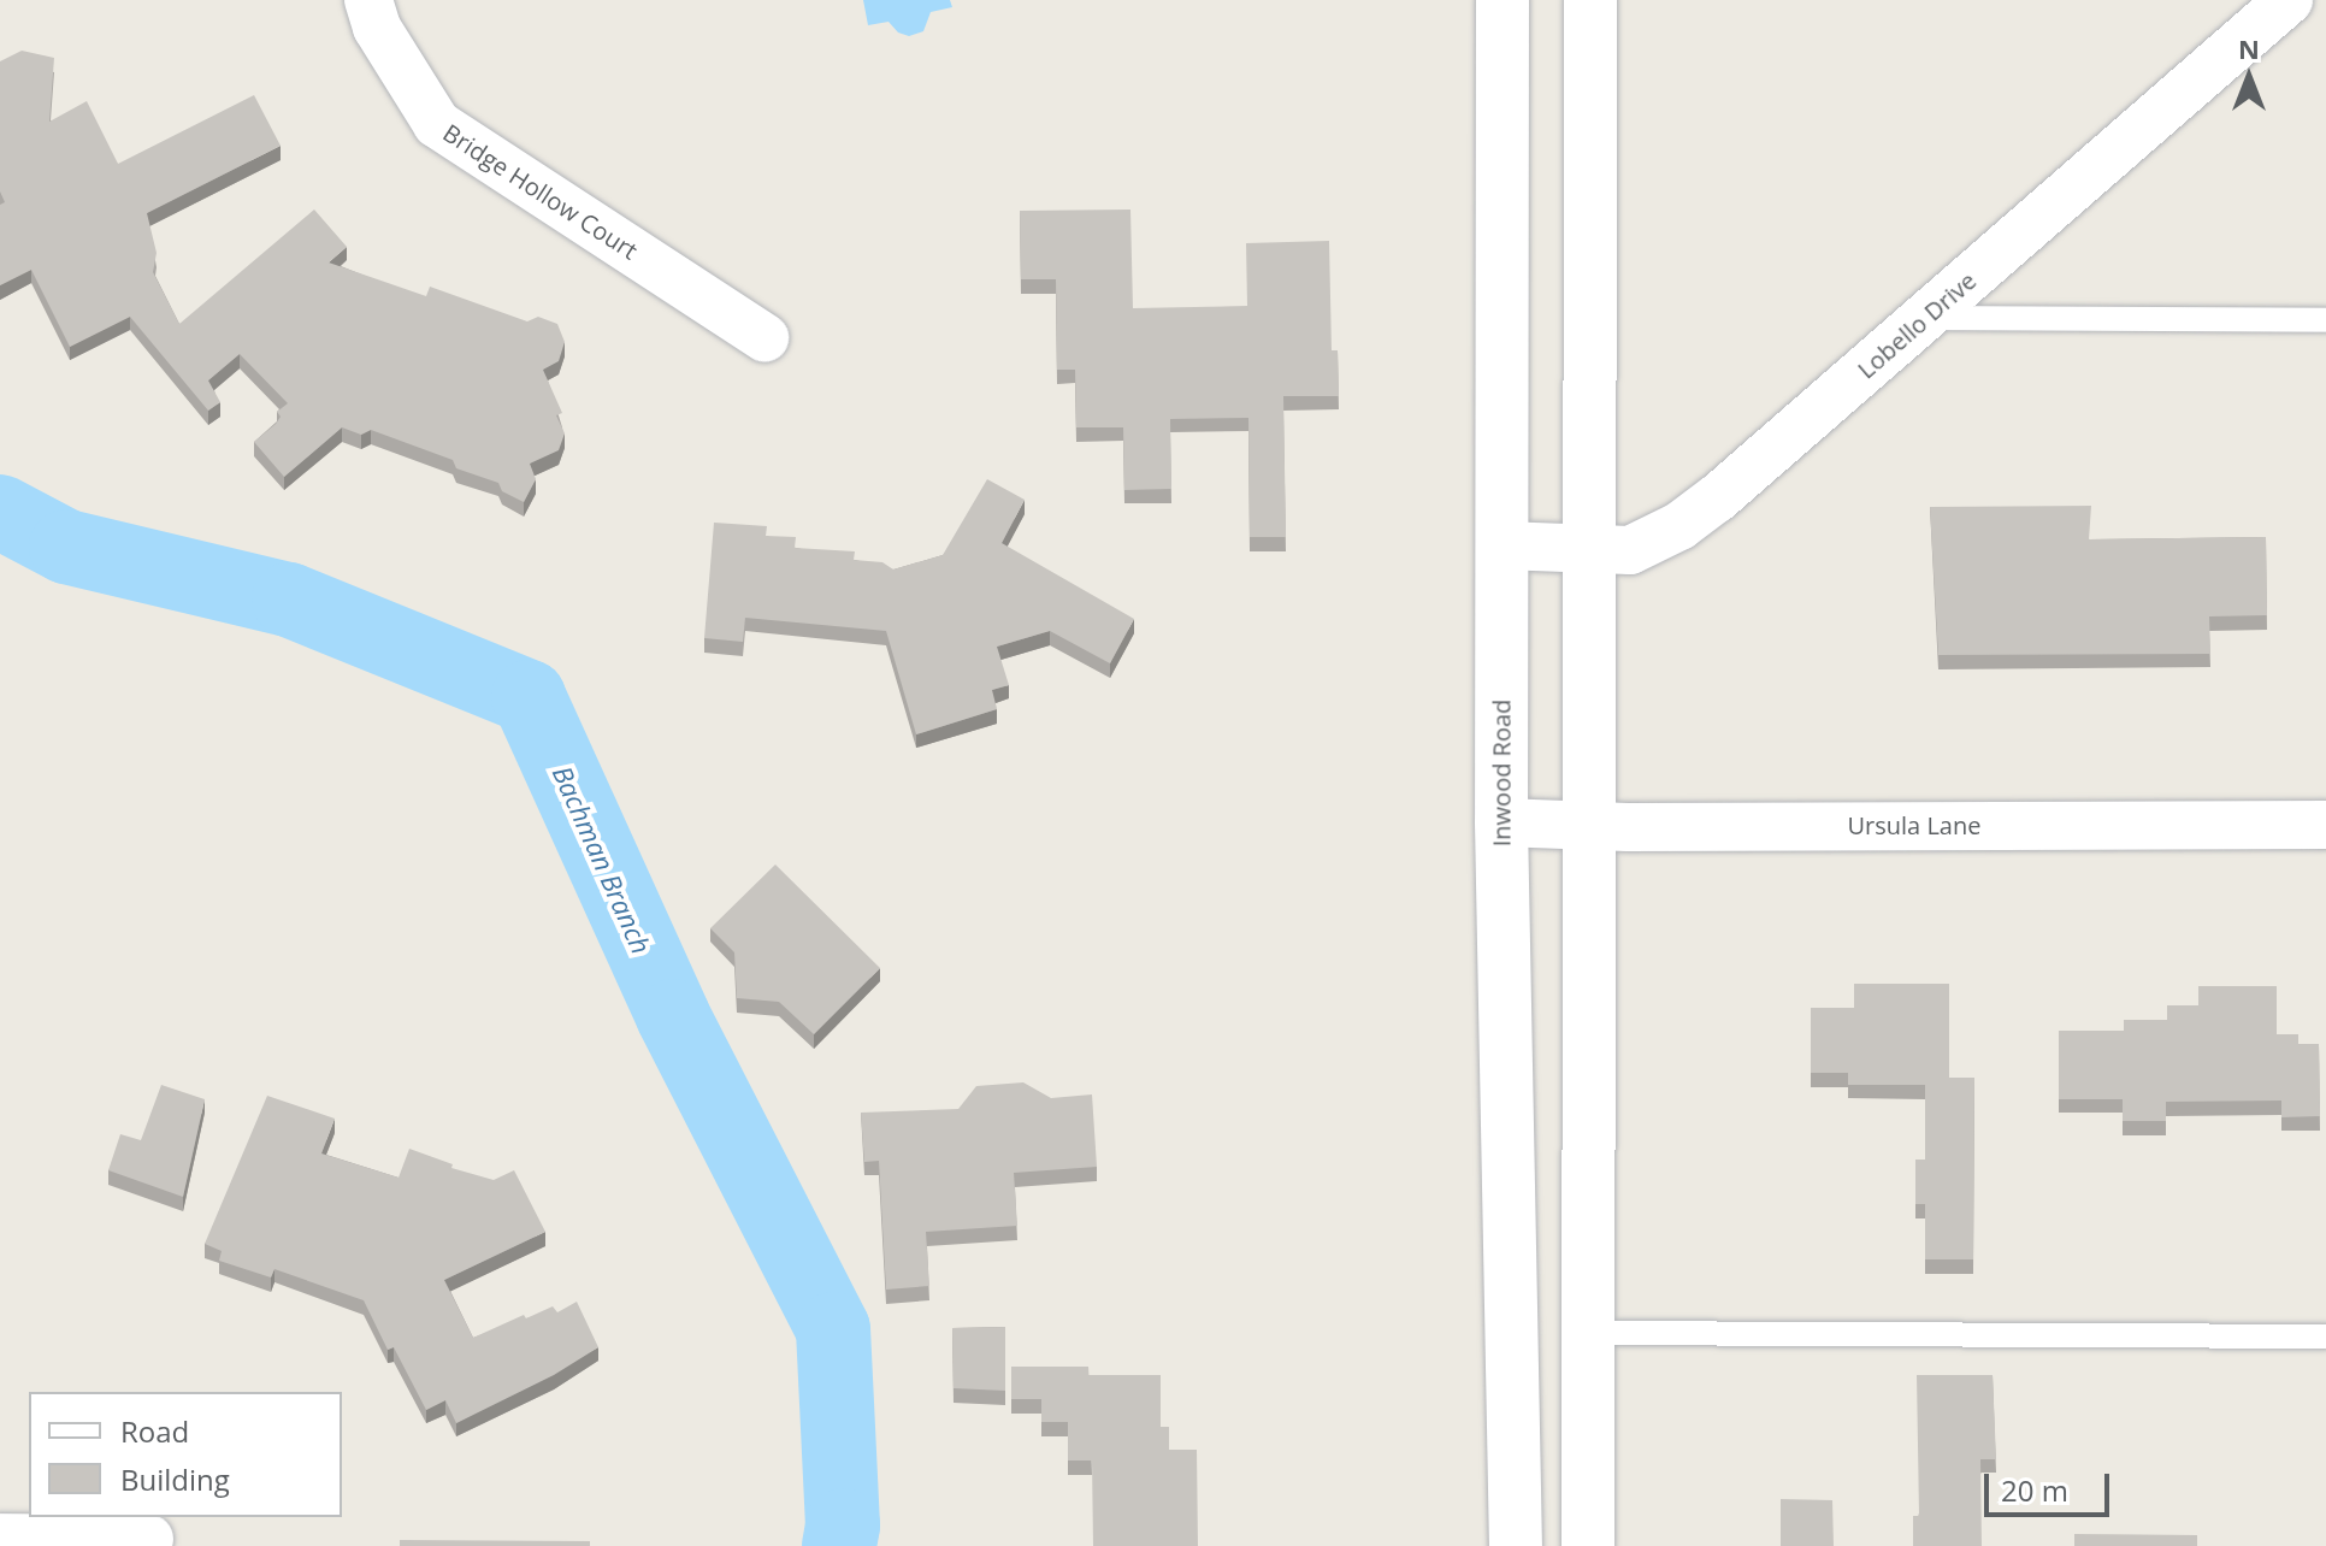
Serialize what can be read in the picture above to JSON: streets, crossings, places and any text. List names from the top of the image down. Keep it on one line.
{"streets":{"main road":["Inwood Road"],"street":["Bridge Hollow Court","Lobello Drive","Ursula Lane"]},"crossings":[["Lobello Drive","Inwood Road"],["Inwood Road","Ursula Lane"]],"water":["Bachman Branch"],"legend":["Road","Building"],"scale_bar":"20 m","north":"top"}
